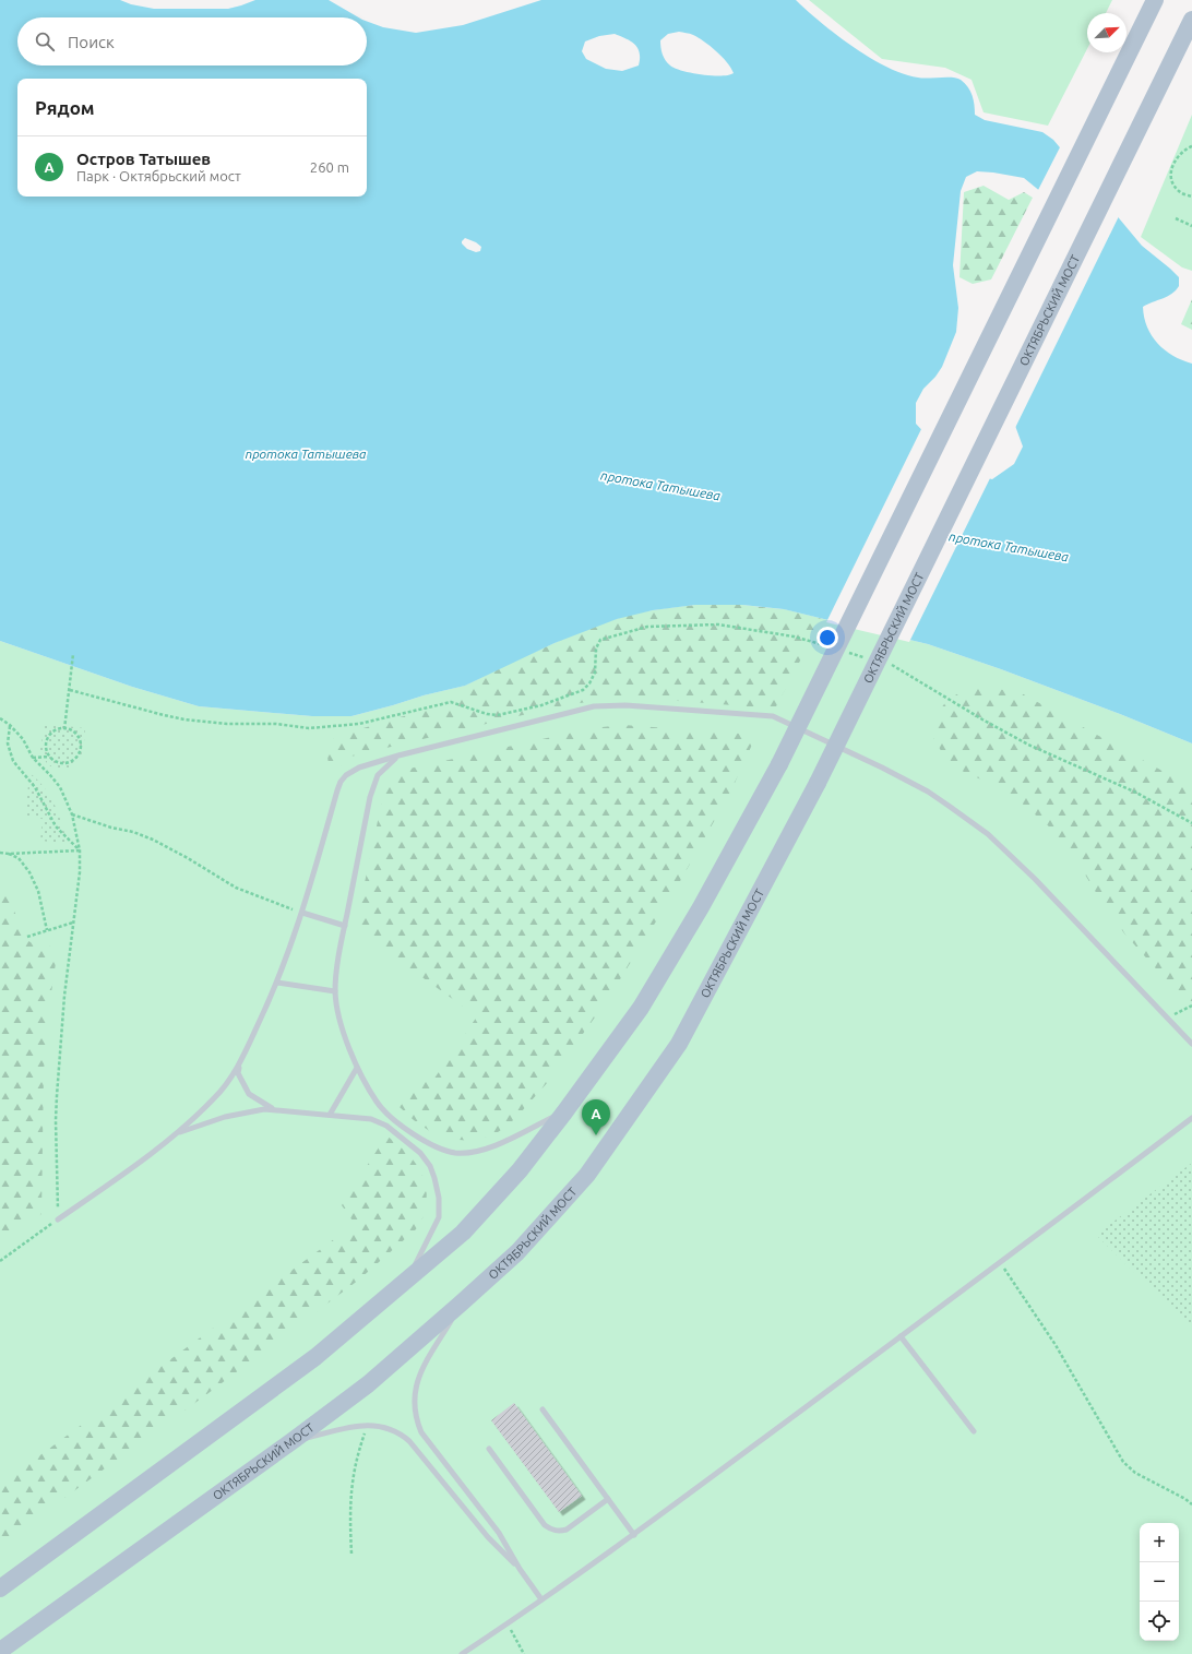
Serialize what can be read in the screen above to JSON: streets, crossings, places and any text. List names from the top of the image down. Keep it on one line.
{"streets":{"main road":["ОКТЯБРЬСКИЙ МОСТ"]},"water":["протока Татышева"],"north":"top right","page":{"search":"Поиск","heading":"Рядом","list":[{"mark":"A","name":"Остров Татышев","note":"Парк · Октябрьский мост","value":"260 m"}],"pins":"A","map_buttons":["+","−"]}}
